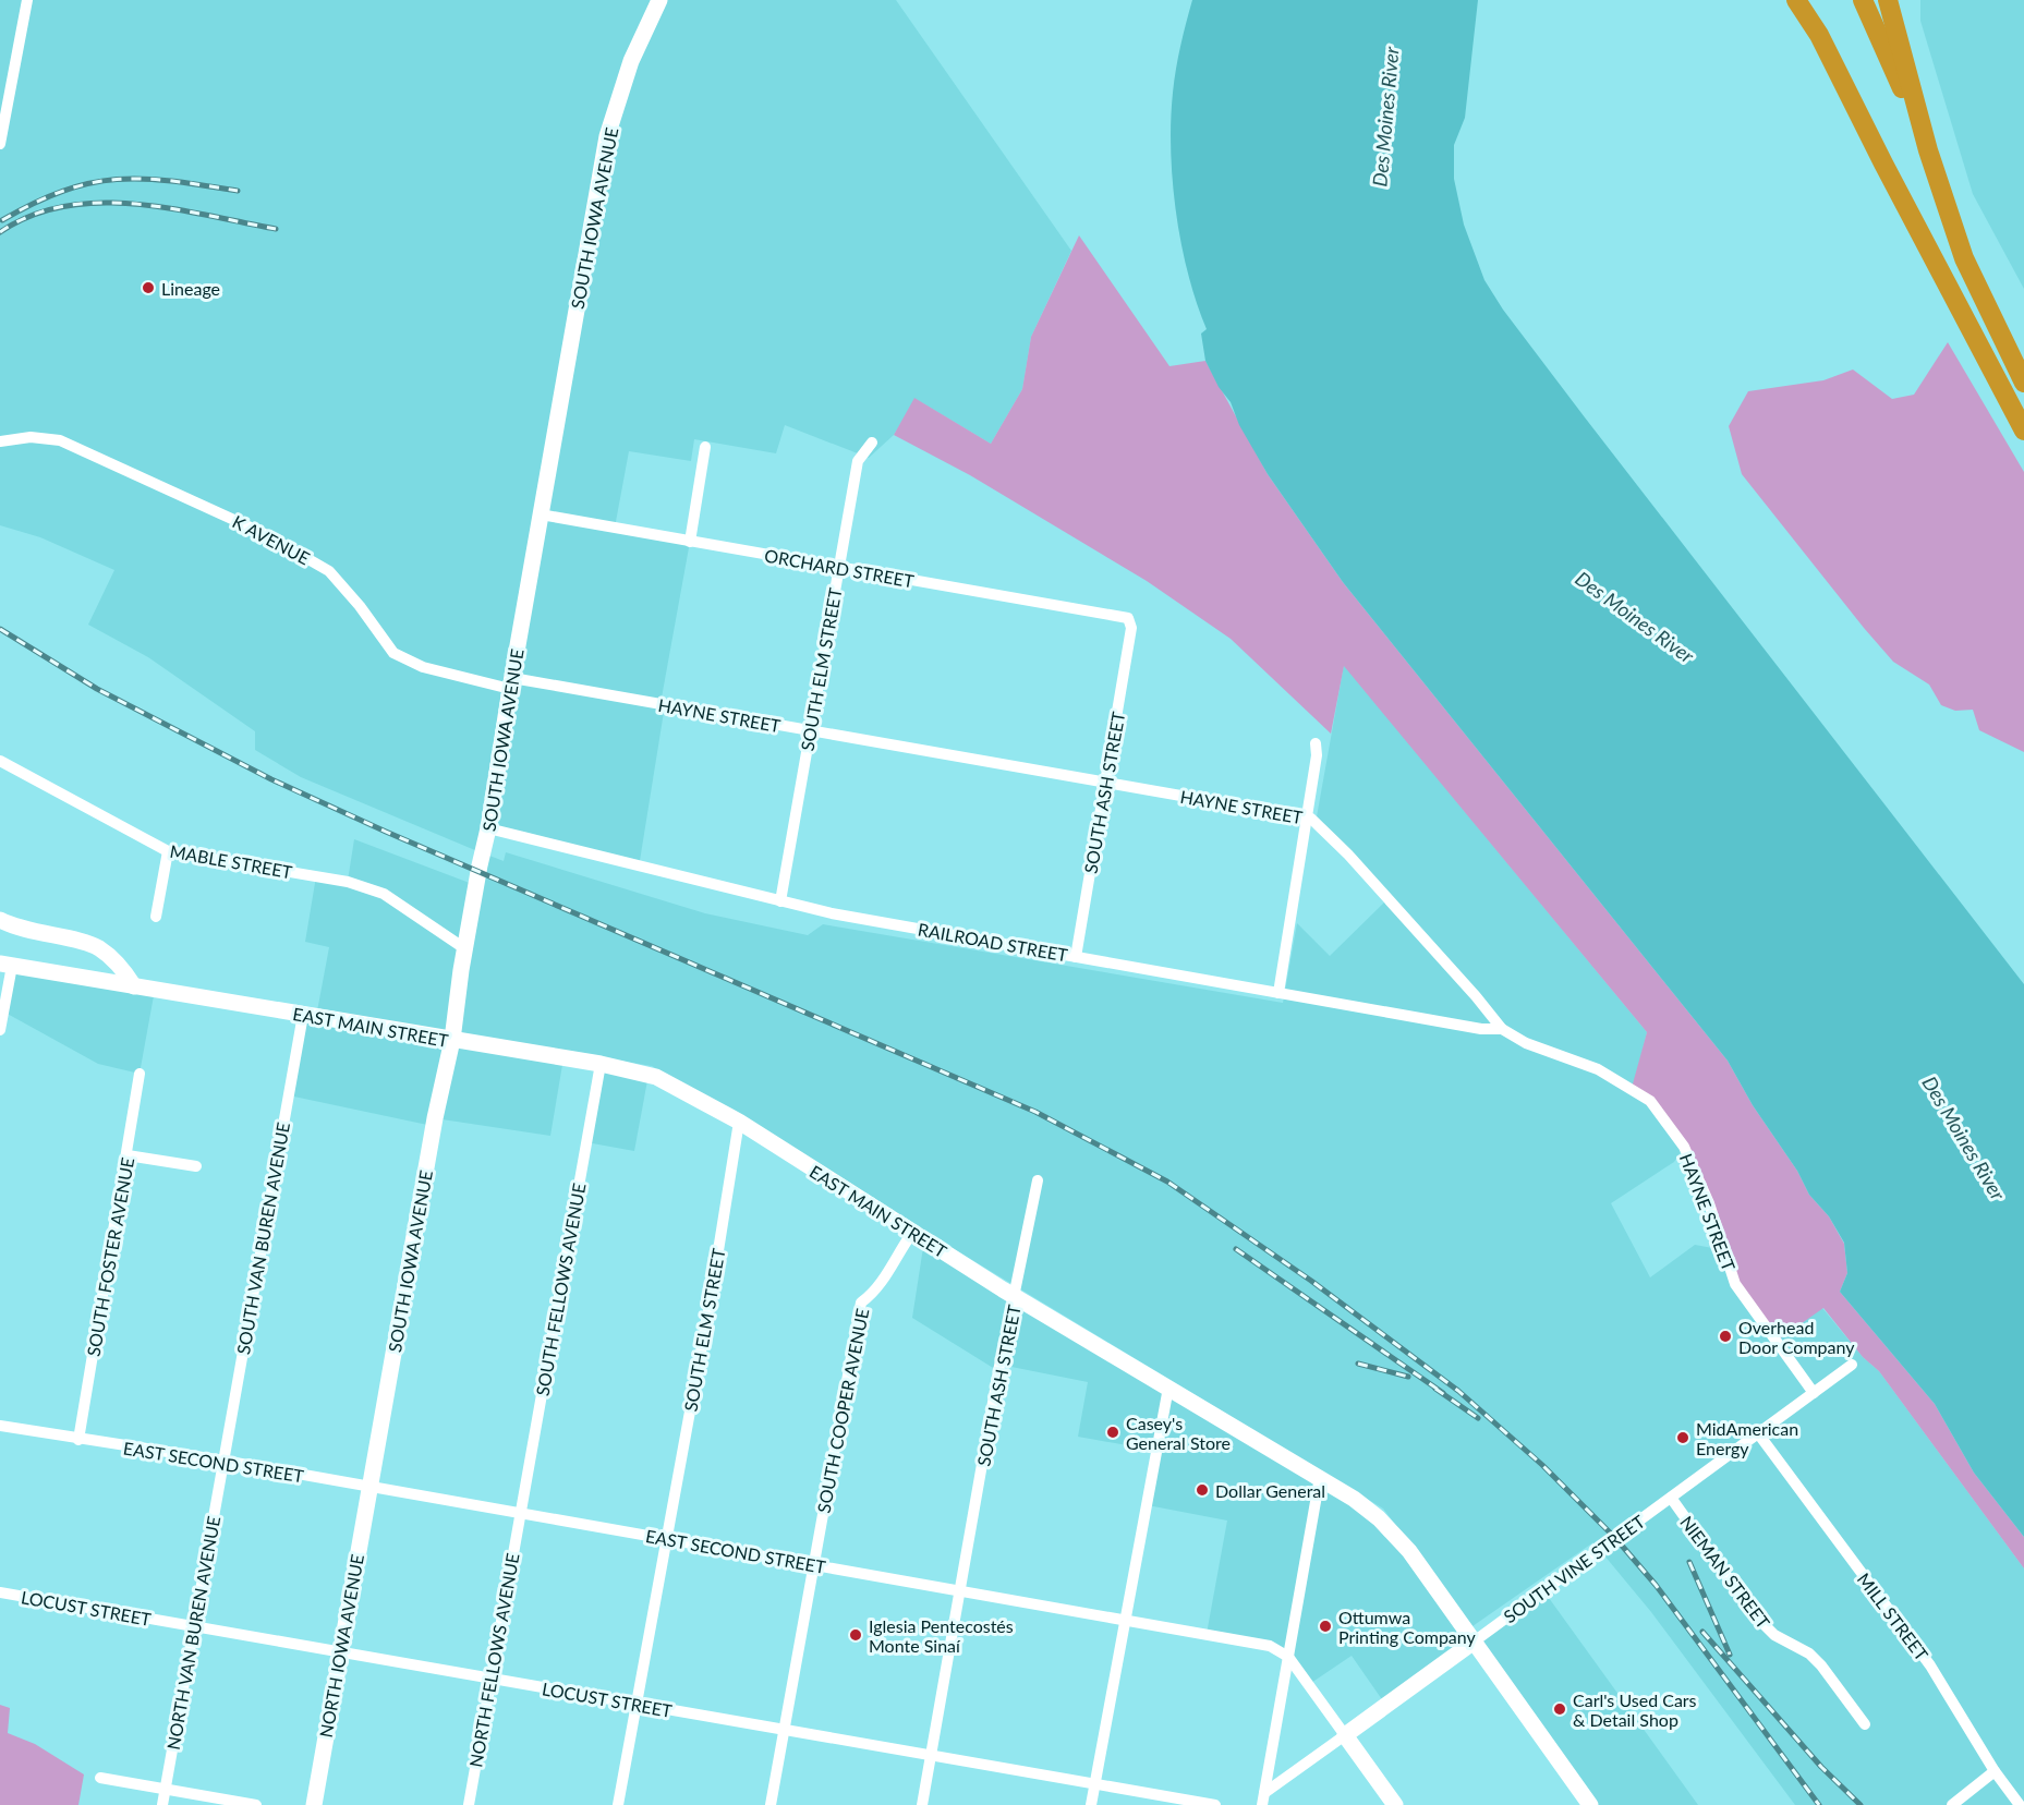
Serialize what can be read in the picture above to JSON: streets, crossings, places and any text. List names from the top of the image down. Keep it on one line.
{"streets":{"main road":["SOUTH IOWA AVENUE","EAST MAIN STREET","SOUTH VINE STREET","NORTH IOWA AVENUE"],"street":["K AVENUE","ORCHARD STREET","SOUTH ELM STREET","HAYNE STREET","SOUTH ASH STREET","MABLE STREET","RAILROAD STREET","SOUTH VAN BUREN AVENUE","SOUTH FOSTER AVENUE","SOUTH FELLOWS AVENUE","SOUTH COOPER AVENUE","EAST SECOND STREET","NIEMAN STREET","LOCUST STREET","MILL STREET","NORTH VAN BUREN AVENUE","NORTH FELLOWS AVENUE"]},"crossings":[["SOUTH IOWA AVENUE","K AVENUE"],["SOUTH IOWA AVENUE","ORCHARD STREET"],["SOUTH IOWA AVENUE","HAYNE STREET"],["SOUTH IOWA AVENUE","MABLE STREET"],["SOUTH IOWA AVENUE","RAILROAD STREET"],["SOUTH IOWA AVENUE","EAST MAIN STREET"],["SOUTH IOWA AVENUE","EAST SECOND STREET"],["SOUTH IOWA AVENUE","NORTH IOWA AVENUE"],["K AVENUE","HAYNE STREET"],["ORCHARD STREET","SOUTH ELM STREET"],["ORCHARD STREET","SOUTH ASH STREET"],["SOUTH ELM STREET","HAYNE STREET"],["SOUTH ELM STREET","RAILROAD STREET"],["SOUTH ELM STREET","EAST MAIN STREET"],["SOUTH ELM STREET","EAST SECOND STREET"],["SOUTH ELM STREET","LOCUST STREET"],["HAYNE STREET","SOUTH ASH STREET"],["HAYNE STREET","RAILROAD STREET"],["HAYNE STREET","SOUTH VINE STREET"],["SOUTH ASH STREET","RAILROAD STREET"],["SOUTH ASH STREET","EAST MAIN STREET"],["SOUTH ASH STREET","EAST SECOND STREET"],["SOUTH ASH STREET","LOCUST STREET"],["EAST MAIN STREET","SOUTH VAN BUREN AVENUE"],["EAST MAIN STREET","SOUTH FELLOWS AVENUE"],["EAST MAIN STREET","SOUTH COOPER AVENUE"],["EAST MAIN STREET","SOUTH VINE STREET"],["SOUTH VAN BUREN AVENUE","EAST SECOND STREET"],["SOUTH VAN BUREN AVENUE","NORTH VAN BUREN AVENUE"],["SOUTH FOSTER AVENUE","EAST SECOND STREET"],["SOUTH FELLOWS AVENUE","EAST SECOND STREET"],["SOUTH FELLOWS AVENUE","NORTH FELLOWS AVENUE"],["SOUTH COOPER AVENUE","EAST SECOND STREET"],["SOUTH COOPER AVENUE","LOCUST STREET"],["EAST SECOND STREET","NORTH VAN BUREN AVENUE"],["EAST SECOND STREET","NORTH IOWA AVENUE"],["EAST SECOND STREET","NORTH FELLOWS AVENUE"],["SOUTH VINE STREET","NIEMAN STREET"],["SOUTH VINE STREET","MILL STREET"],["LOCUST STREET","NORTH VAN BUREN AVENUE"],["LOCUST STREET","NORTH IOWA AVENUE"],["LOCUST STREET","NORTH FELLOWS AVENUE"]],"water":["Des Moines River"],"places":["Lineage","Overhead Door Company","Casey's General Store","MidAmerican Energy","Dollar General","Ottumwa Printing Company","Iglesia Pentecostés Monte Sinaí","Carl's Used Cars & Detail Shop"]}
